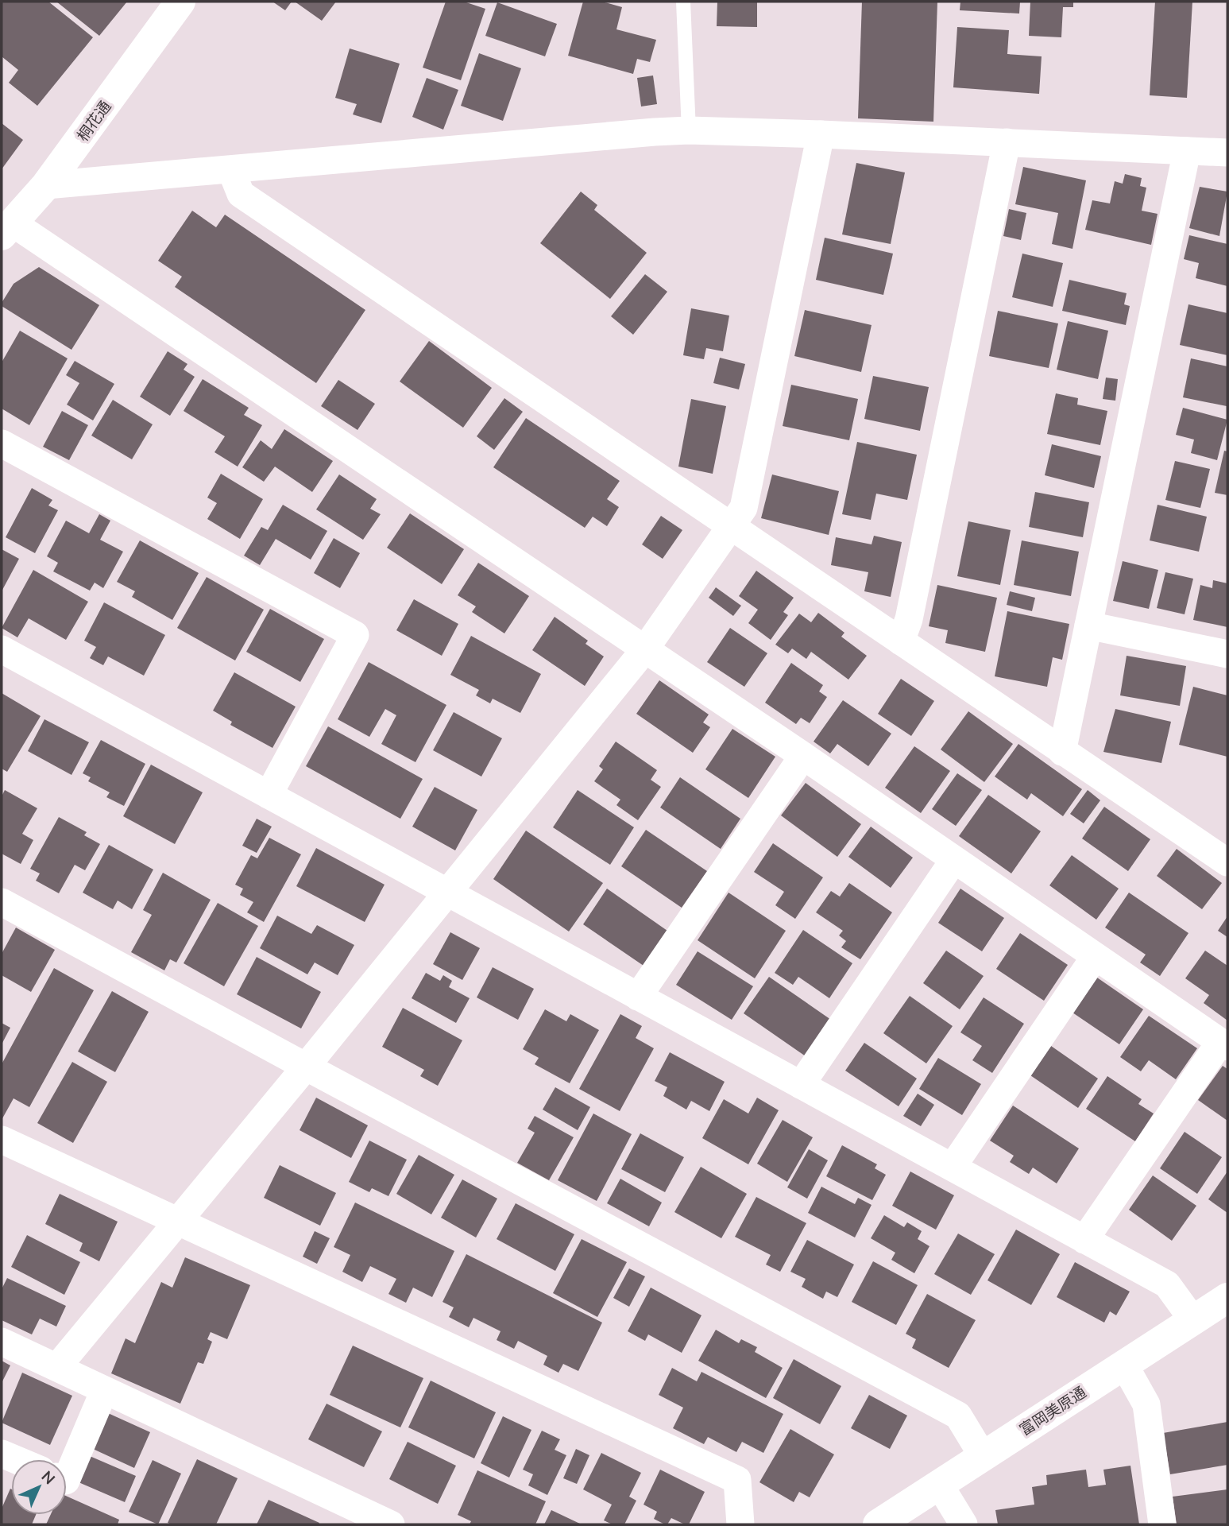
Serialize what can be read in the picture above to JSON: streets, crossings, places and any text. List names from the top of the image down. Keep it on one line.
{"streets":{"street":["桐花通","富岡美原通"]},"north":"top right"}
